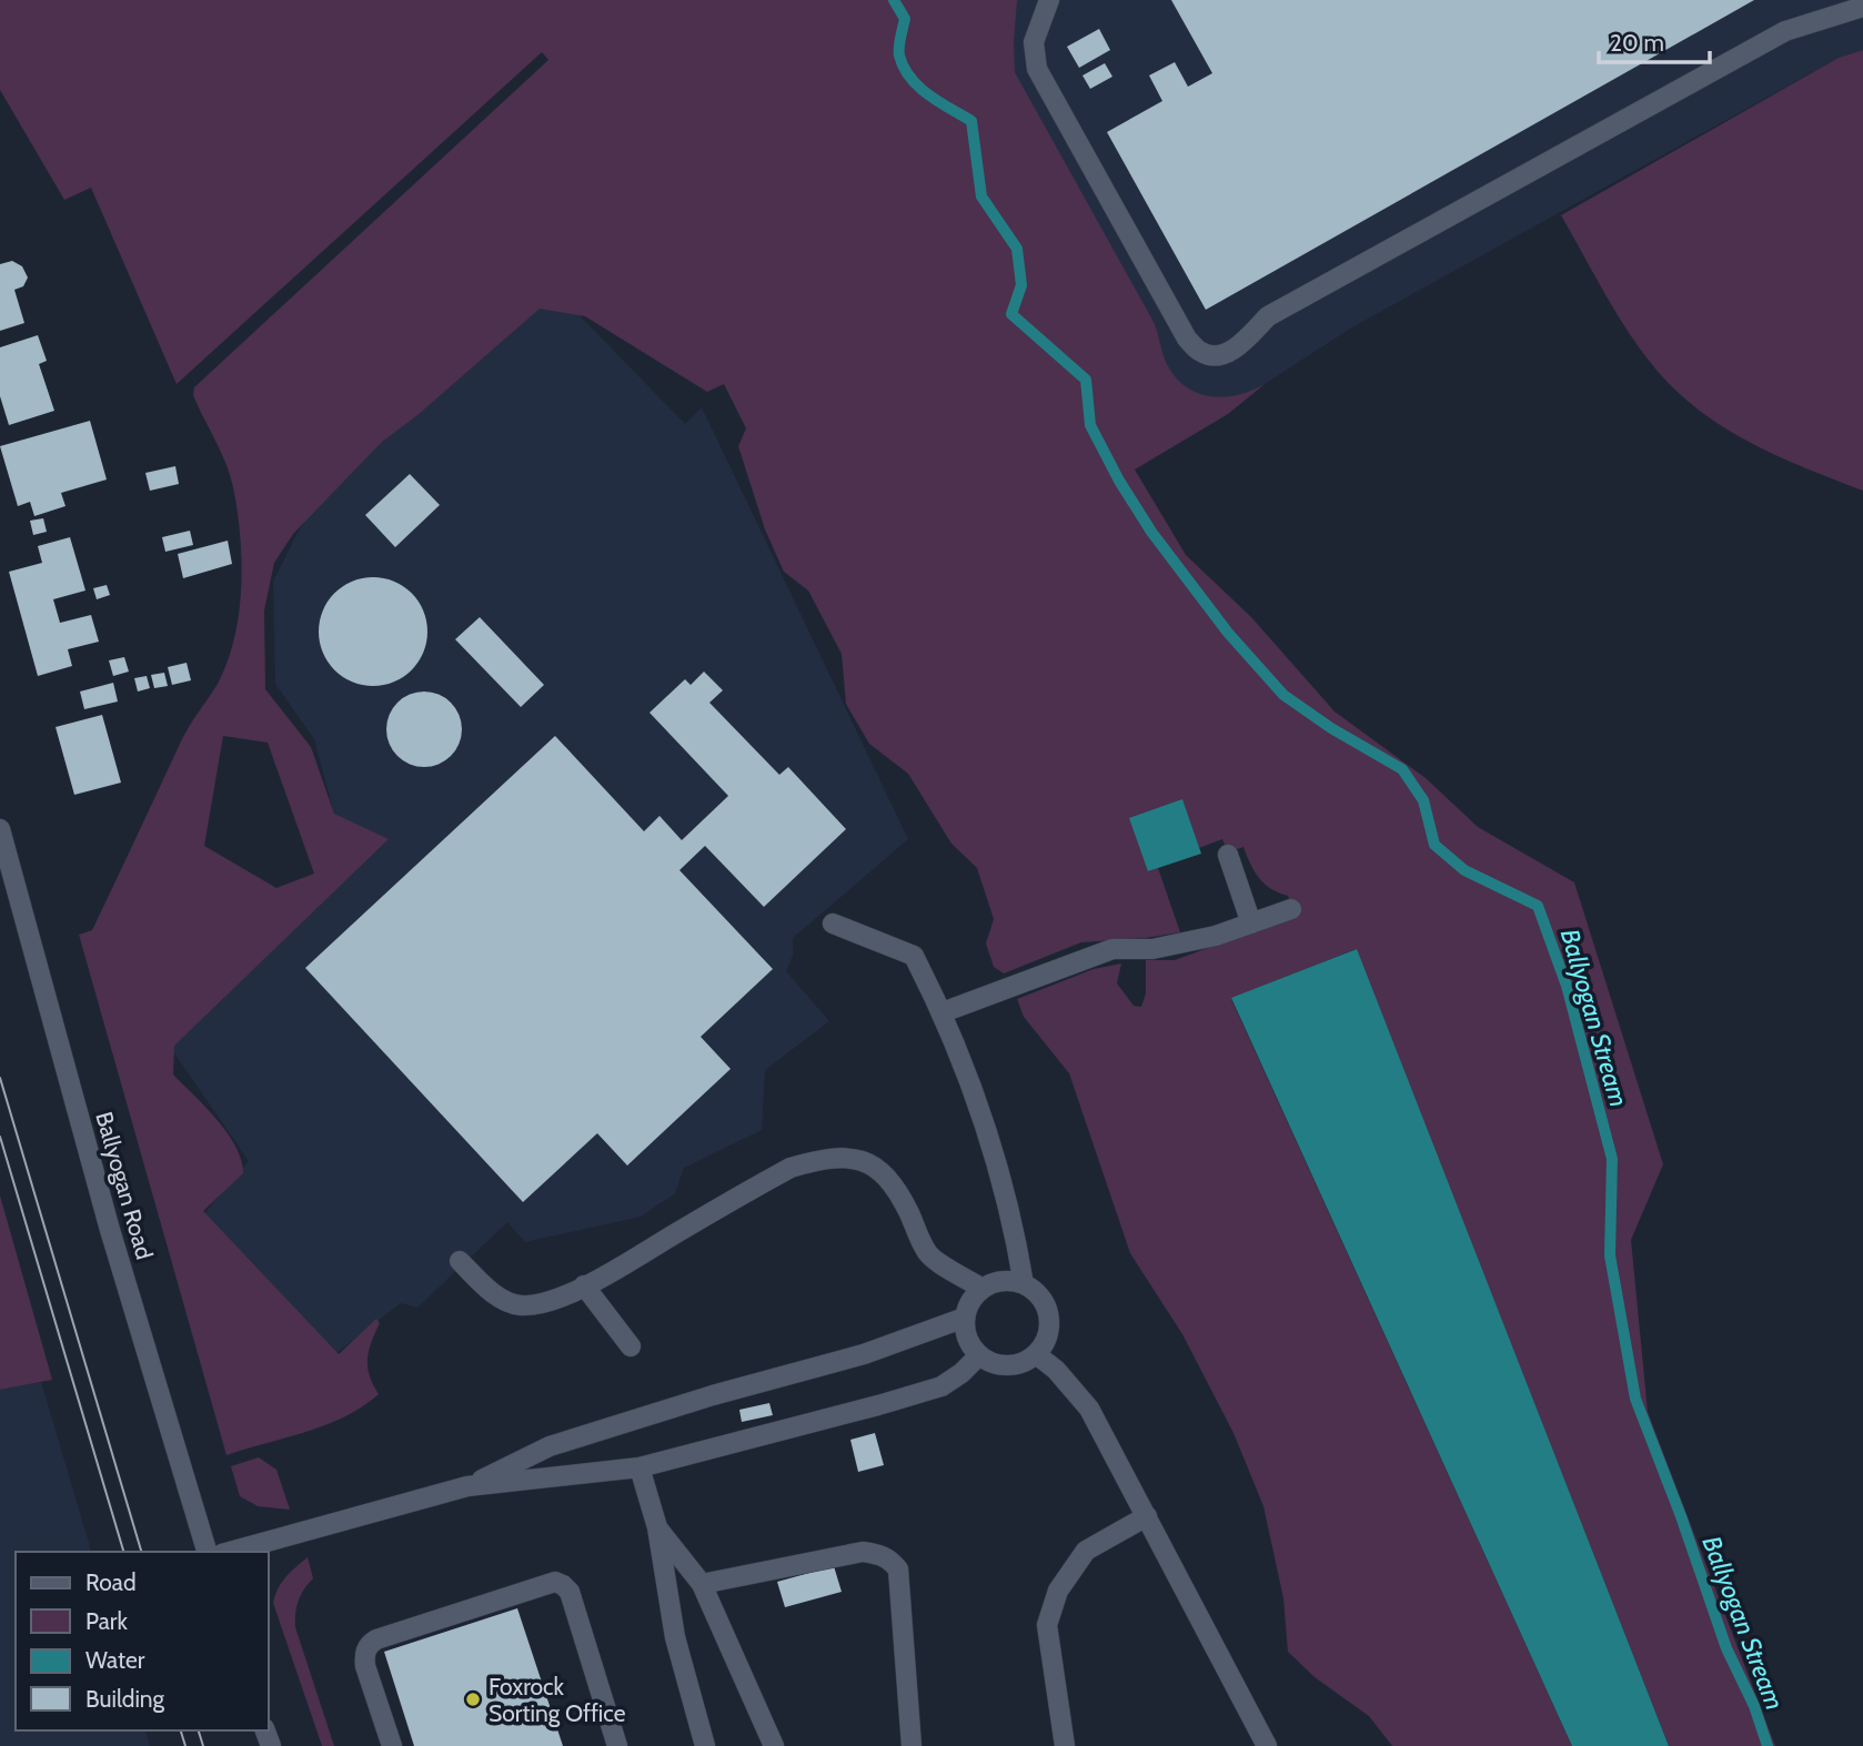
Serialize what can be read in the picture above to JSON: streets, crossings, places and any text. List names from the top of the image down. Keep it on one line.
{"streets":{"street":["Ballyogan Road"]},"water":["Ballyogan Stream"],"places":["Foxrock Sorting Office"],"legend":["Road","Park","Water","Building"],"scale_bar":"20 m"}
